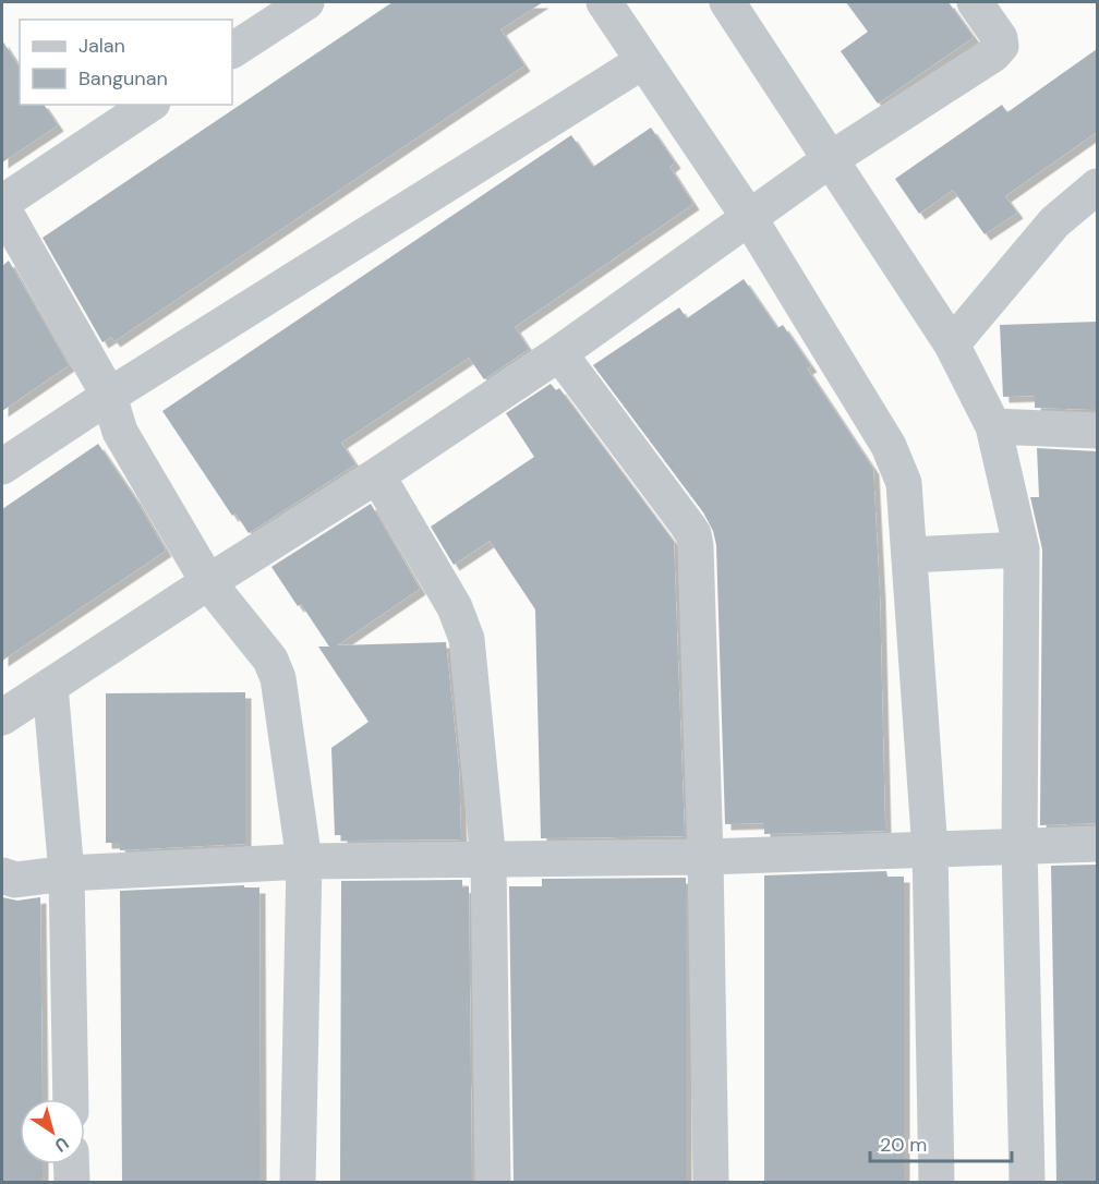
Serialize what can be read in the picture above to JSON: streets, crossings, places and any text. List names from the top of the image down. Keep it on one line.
{"legend":["Jalan","Bangunan"],"scale_bar":"20 m","north":"bottom right"}
